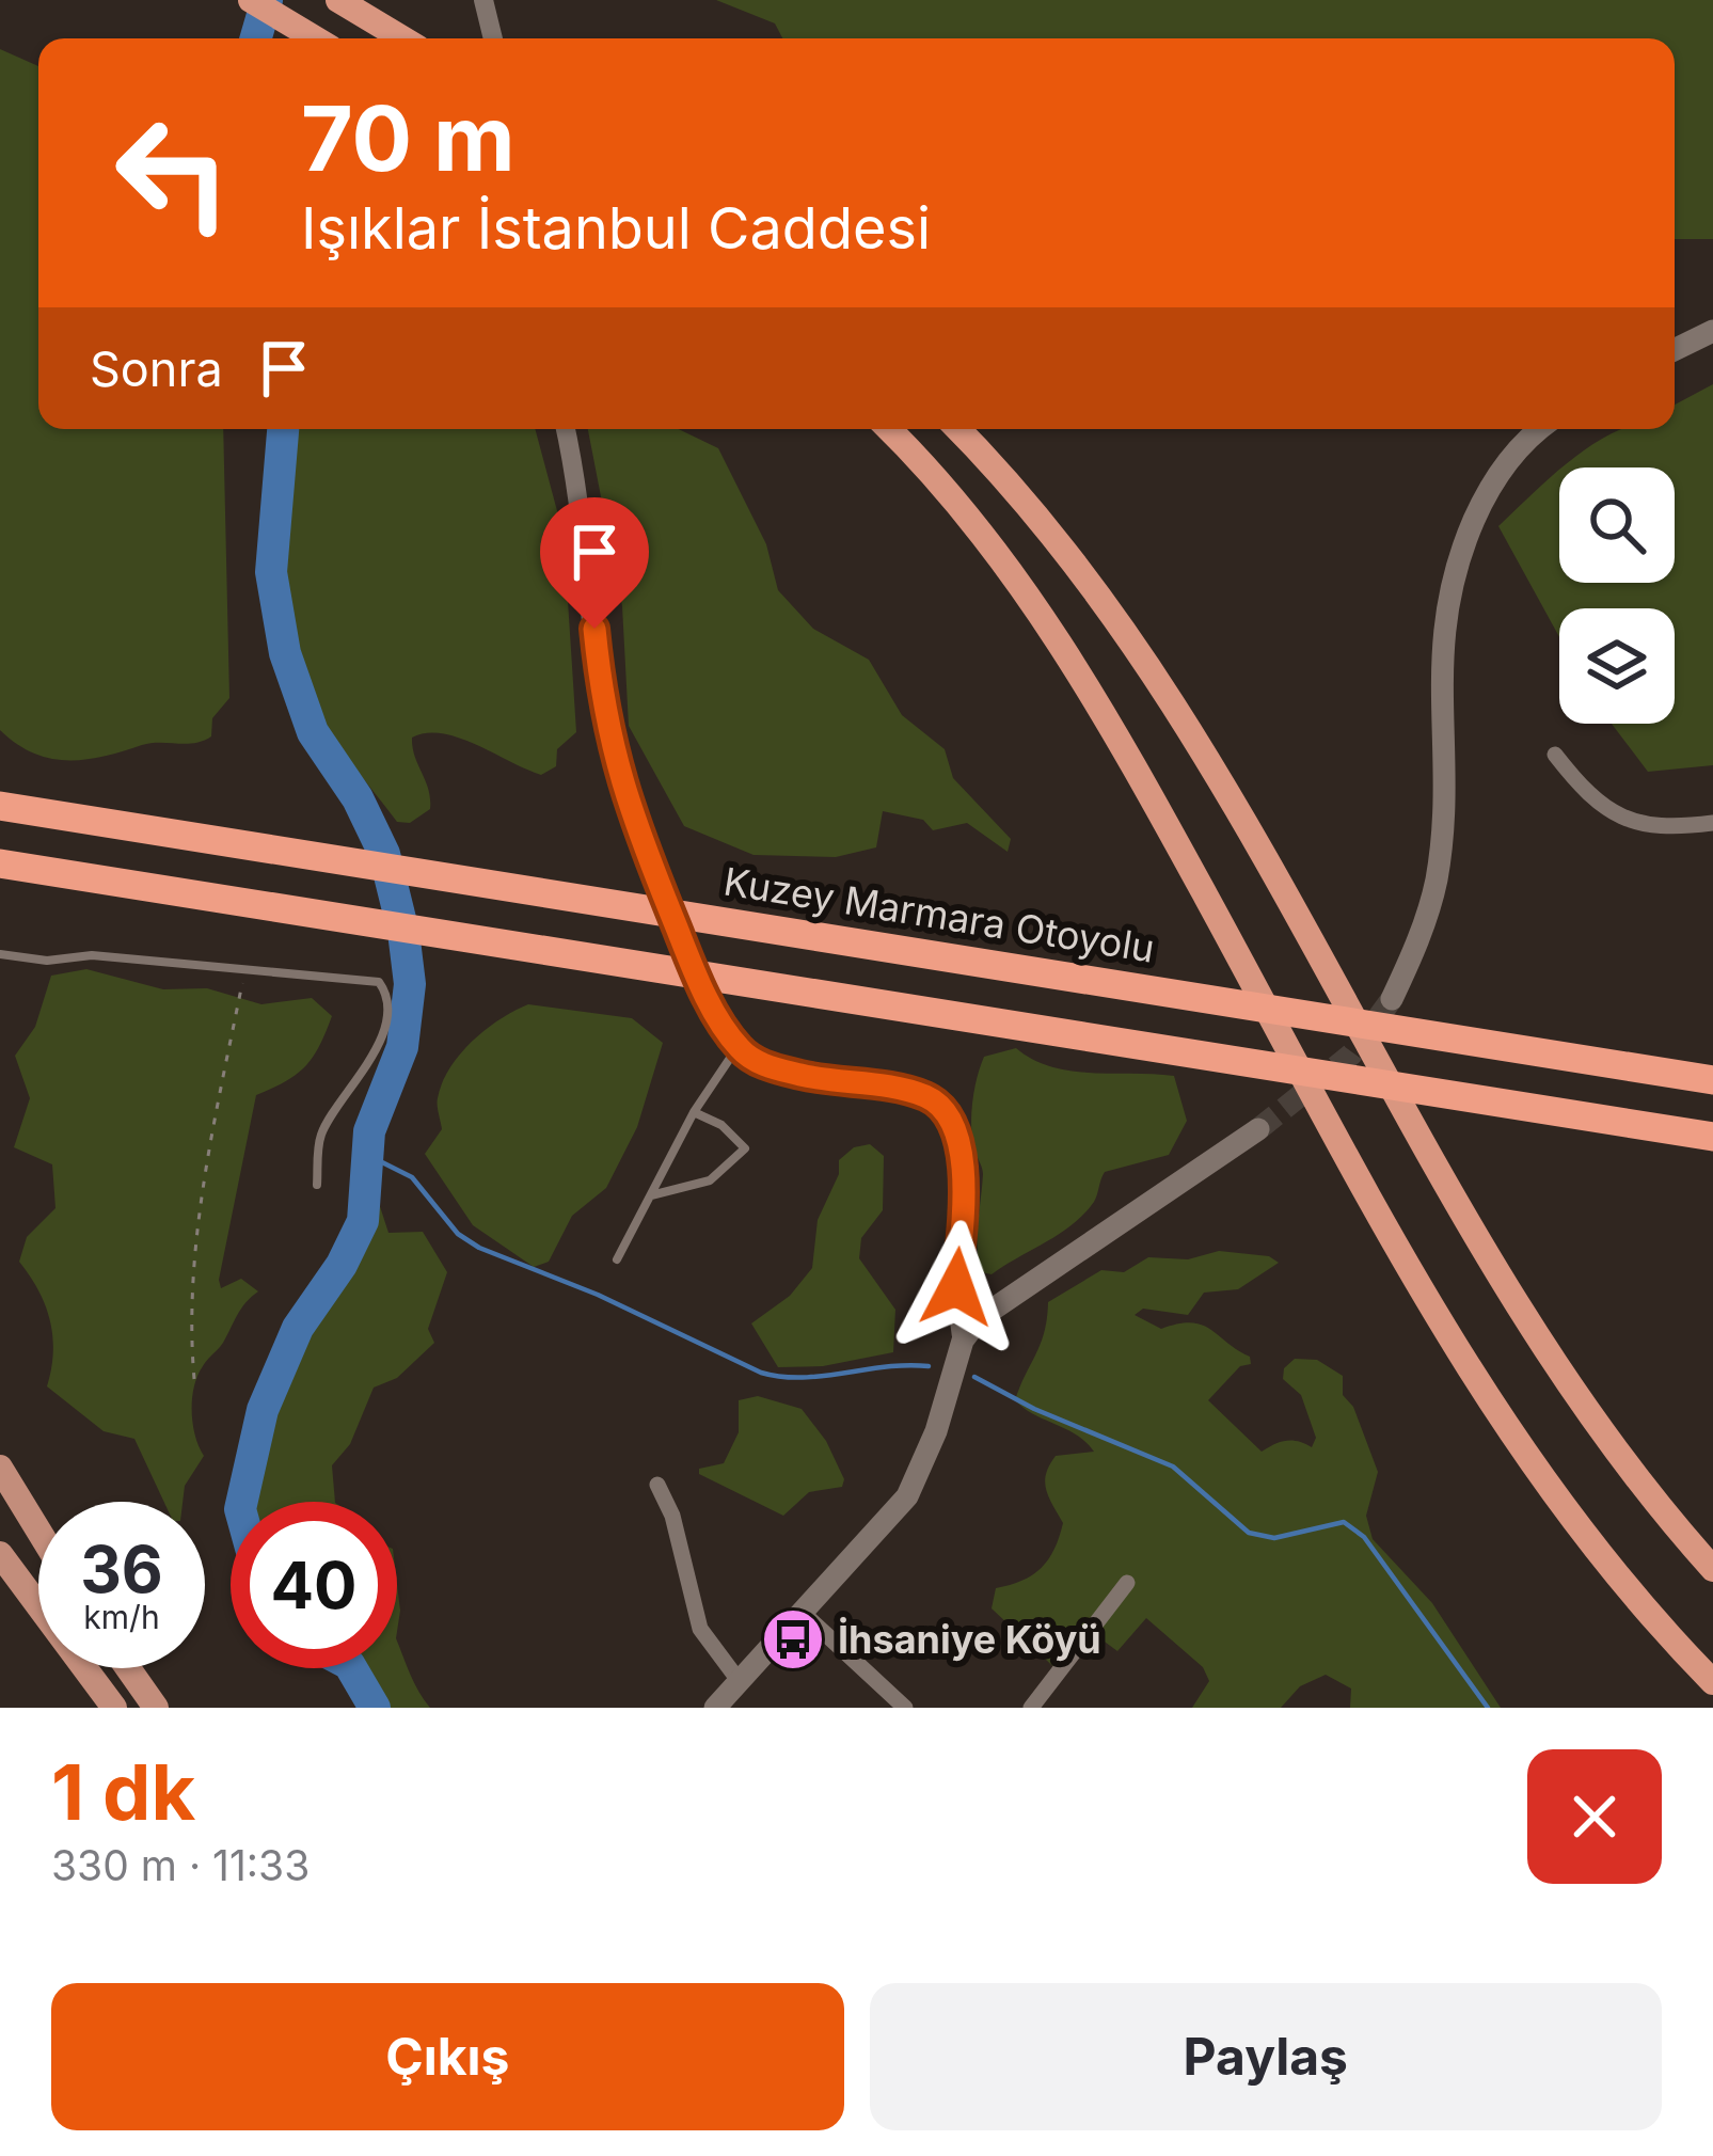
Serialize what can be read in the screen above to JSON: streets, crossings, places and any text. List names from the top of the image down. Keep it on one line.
{"streets":{"highway":["Kuzey Marmara Otoyolu"]},"places":{"bus stop":["İhsaniye Köyü"]},"page":{"turn":["70 m","Işıklar İstanbul Caddesi"],"then":"Sonra","speed":"36 km/h","limit":"40","heading":["1 dk","330 m · 11:33"],"buttons":["Çıkış","Paylaş"]}}
